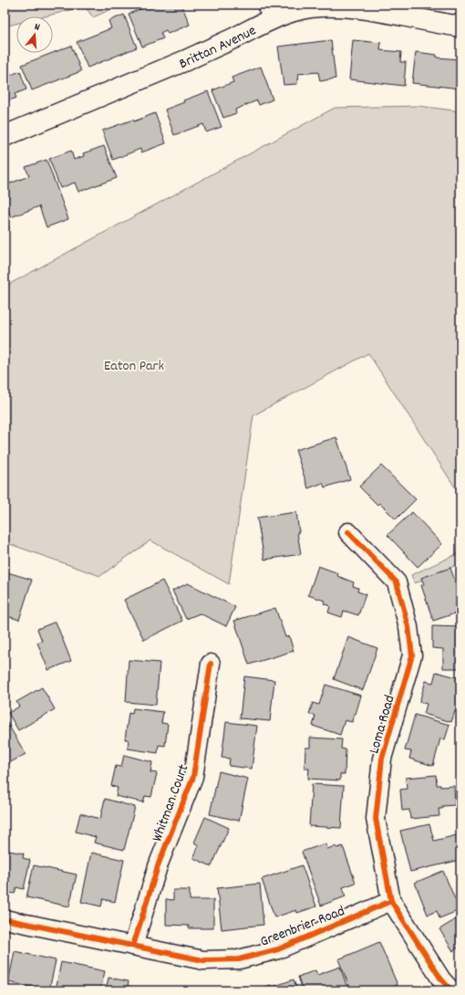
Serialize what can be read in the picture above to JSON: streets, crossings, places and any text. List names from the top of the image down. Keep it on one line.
{"streets":{"main road":["Brittan Avenue"],"street":["Loma Road","Whitman Court","Greenbrier Road"]},"crossings":[["Loma Road","Greenbrier Road"],["Whitman Court","Greenbrier Road"]],"parks":["Eaton Park"],"north":"top"}
